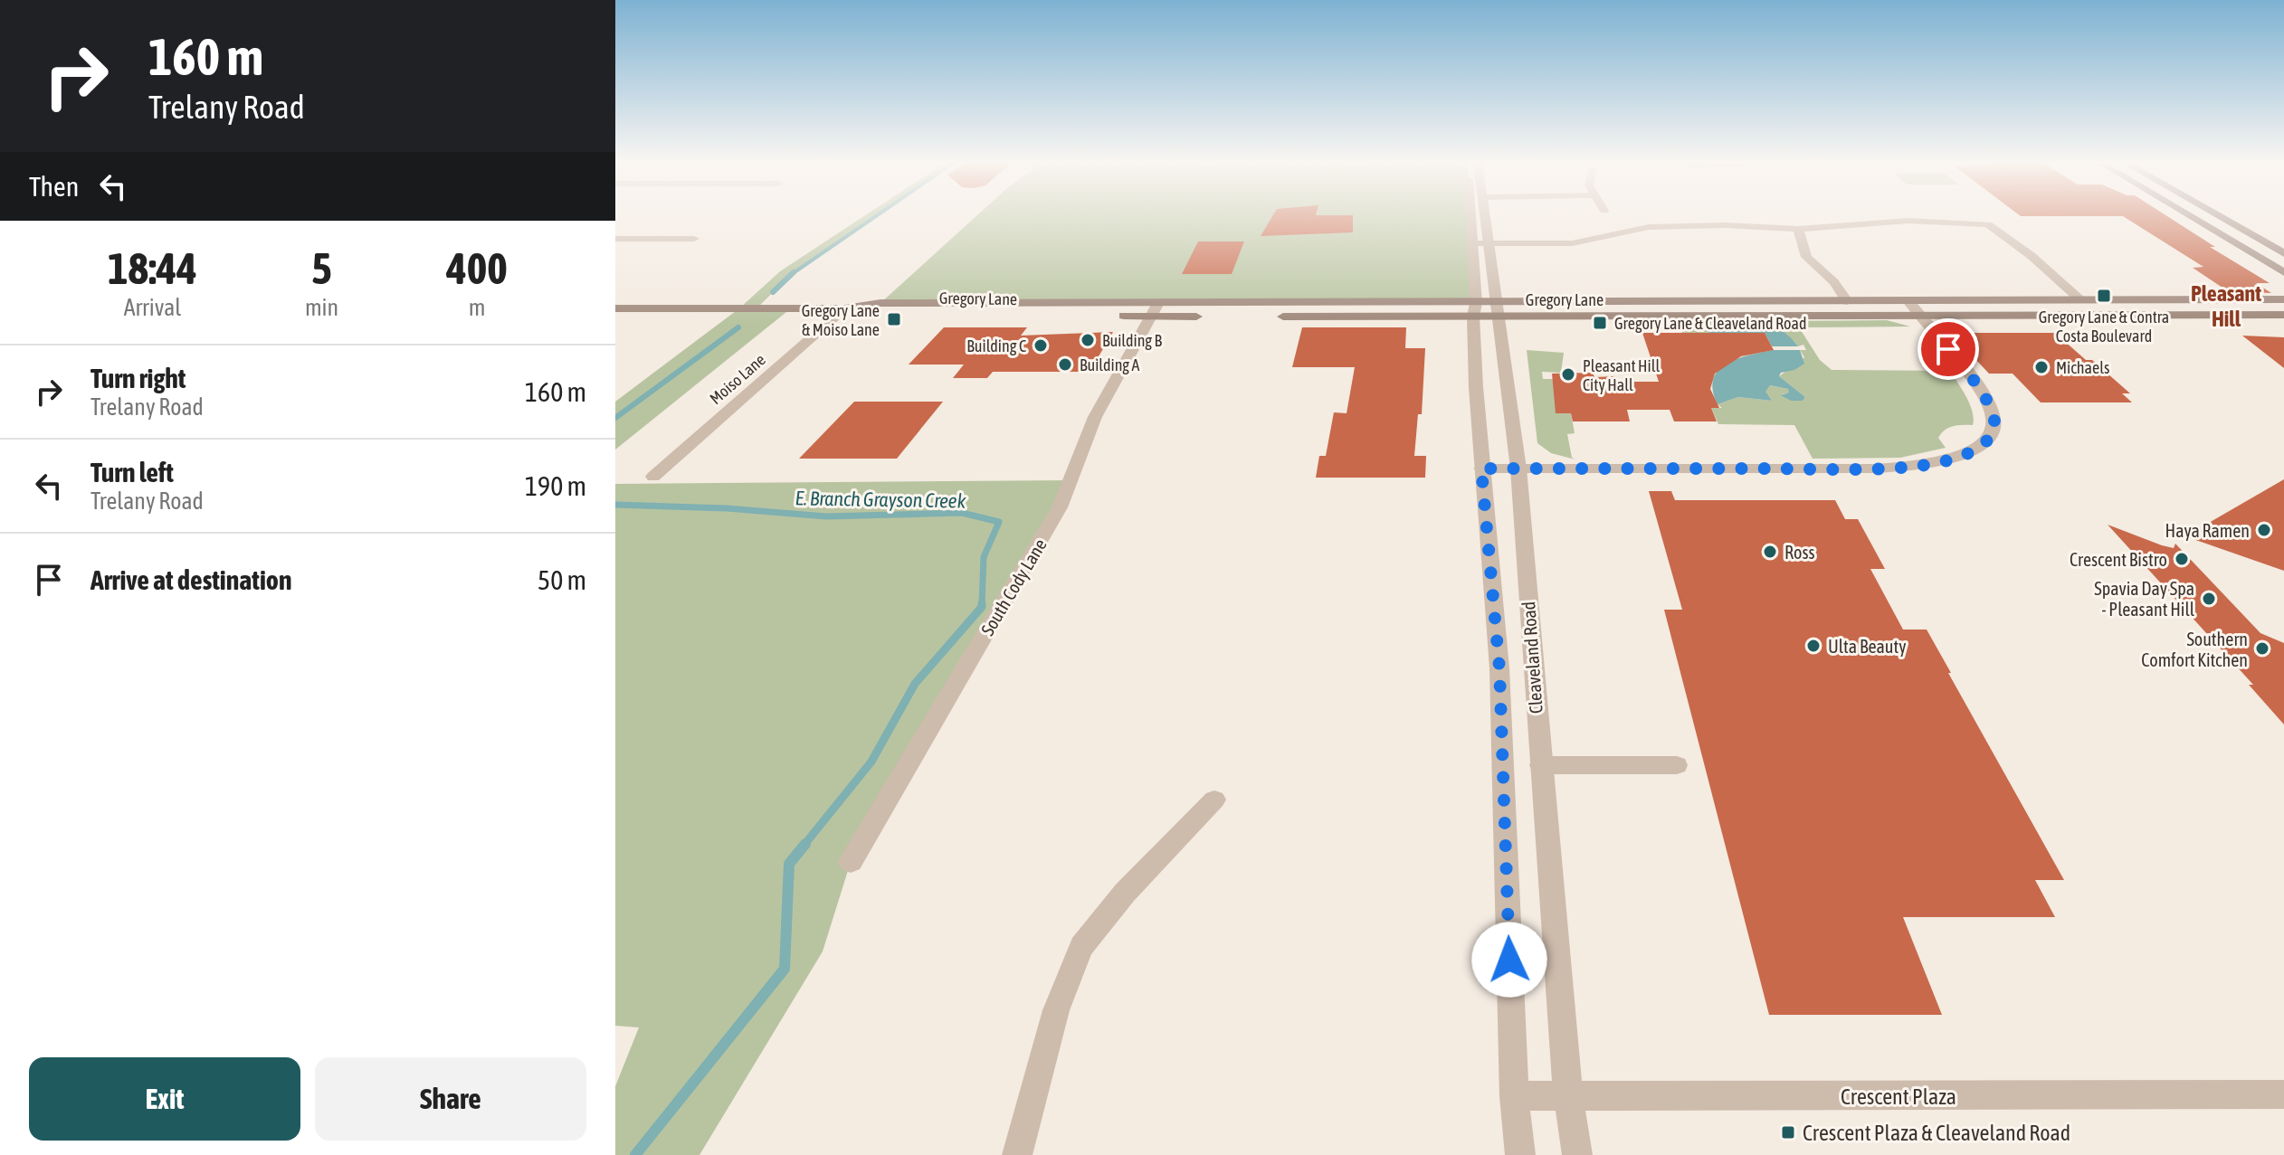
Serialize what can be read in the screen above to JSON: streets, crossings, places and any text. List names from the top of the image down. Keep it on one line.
{"streets":{"main road":["Gregory Lane"],"street":["Moiso Lane","South Cody Lane","Cleaveland Road","Crescent Plaza"]},"crossings":[["Gregory Lane","Moiso Lane"],["Gregory Lane","South Cody Lane"],["Gregory Lane","Cleaveland Road"],["Cleaveland Road","Crescent Plaza"]],"districts":["Pleasant Hill"],"water":["E. Branch Grayson Creek"],"places":{"transit":["Gregory Lane & Contra Costa Boulevard","Gregory Lane & Moiso Lane","Gregory Lane & Cleaveland Road","Crescent Plaza & Cleaveland Road"],"other":["Building B","Building C","Building A","Michaels","Pleasant Hill City Hall","Haya Ramen","Ross","Crescent Bistro","Spavia Day Spa - Pleasant Hill","Ulta Beauty","Southern Comfort Kitchen"]},"page":{"turn":["160 m","Trelany Road"],"then":"Then","eta":["18:44","Arrival","5","min","400","m"],"list":[{"name":"Turn right","note":"Trelany Road","value":"160 m"},{"name":"Turn left","note":"Trelany Road","value":"190 m"},{"name":"Arrive at destination","value":"50 m"}],"buttons":["Exit","Share"]}}
